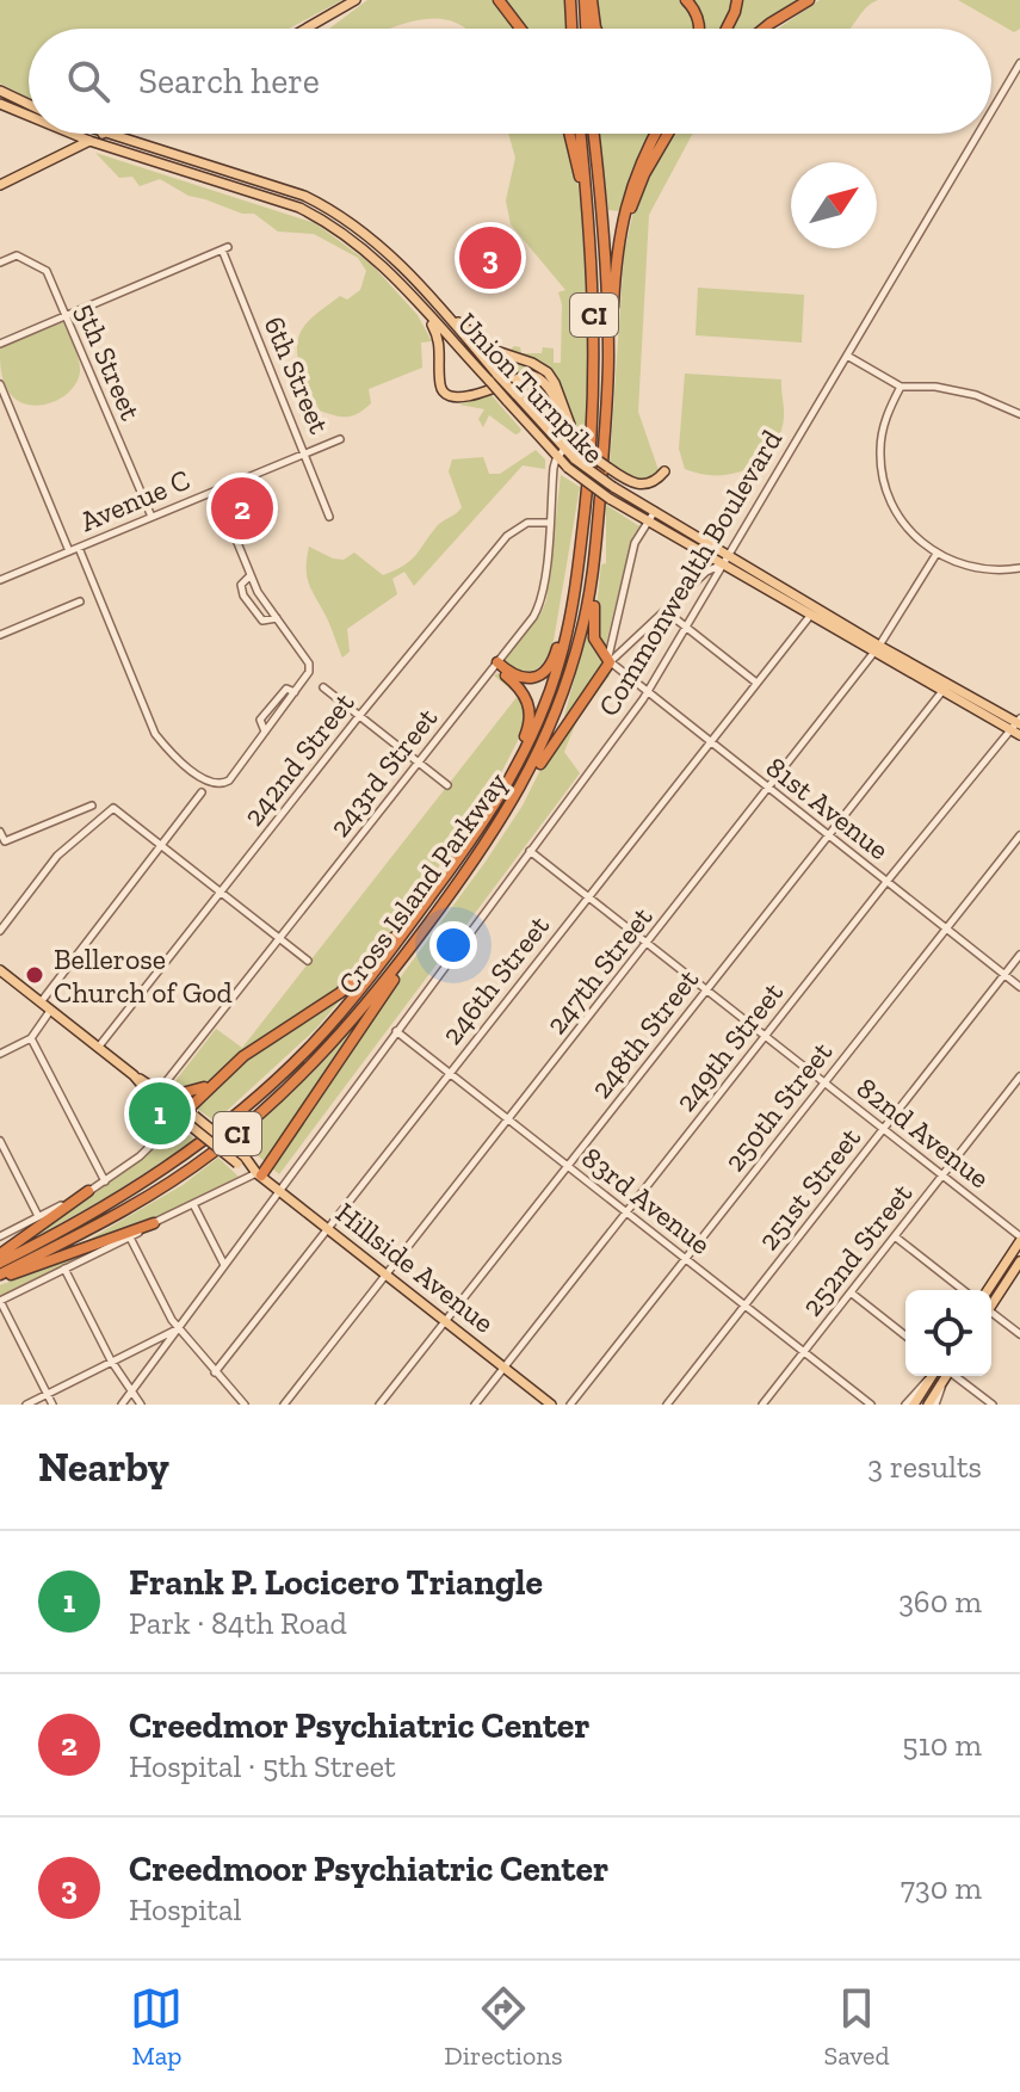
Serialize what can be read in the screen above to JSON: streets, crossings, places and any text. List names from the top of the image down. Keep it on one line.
{"streets":{"highway":["CI","Cross Island Parkway"],"main road":["Union Turnpike","Hillside Avenue"],"street":["5th Street","6th Street","Avenue C","Commonwealth Boulevard","242nd Street","243rd Street","81st Avenue","247th Street","246th Street","248th Street","249th Street","250th Street","82nd Avenue","251st Street","83rd Avenue","252nd Street"]},"crossings":[["5th Street","6th Street"],["5th Street","Avenue C"],["6th Street","Avenue C"],["Union Turnpike","Commonwealth Boulevard"],["Union Turnpike","243rd Street"],["Union Turnpike","247th Street"],["Union Turnpike","246th Street"],["Union Turnpike","248th Street"],["Union Turnpike","249th Street"],["Commonwealth Boulevard","81st Avenue"],["Commonwealth Boulevard","82nd Avenue"],["Commonwealth Boulevard","83rd Avenue"],["Commonwealth Boulevard","Hillside Avenue"],["242nd Street","243rd Street"],["242nd Street","Hillside Avenue"],["243rd Street","Hillside Avenue"],["81st Avenue","247th Street"],["81st Avenue","246th Street"],["81st Avenue","248th Street"],["81st Avenue","249th Street"],["81st Avenue","250th Street"],["81st Avenue","251st Street"],["247th Street","82nd Avenue"],["247th Street","83rd Avenue"],["247th Street","Hillside Avenue"],["246th Street","82nd Avenue"],["246th Street","83rd Avenue"],["246th Street","Hillside Avenue"],["248th Street","82nd Avenue"],["248th Street","83rd Avenue"],["248th Street","Hillside Avenue"],["249th Street","82nd Avenue"],["249th Street","83rd Avenue"],["249th Street","Hillside Avenue"],["250th Street","82nd Avenue"],["250th Street","83rd Avenue"],["82nd Avenue","251st Street"],["82nd Avenue","252nd Street"],["251st Street","83rd Avenue"],["83rd Avenue","252nd Street"]],"places":["Bellerose Church of God"],"north":"top right","page":{"search":"Search here","pins":["3","2","1"],"heading":["Nearby","3 results"],"list":[{"mark":"1","name":"Frank P. Locicero Triangle","note":"Park · 84th Road","value":"360 m"},{"mark":"2","name":"Creedmor Psychiatric Center","note":"Hospital · 5th Street","value":"510 m"},{"mark":"3","name":"Creedmoor Psychiatric Center","note":"Hospital","value":"730 m"}],"nav":["Map","Directions","Saved"]}}
